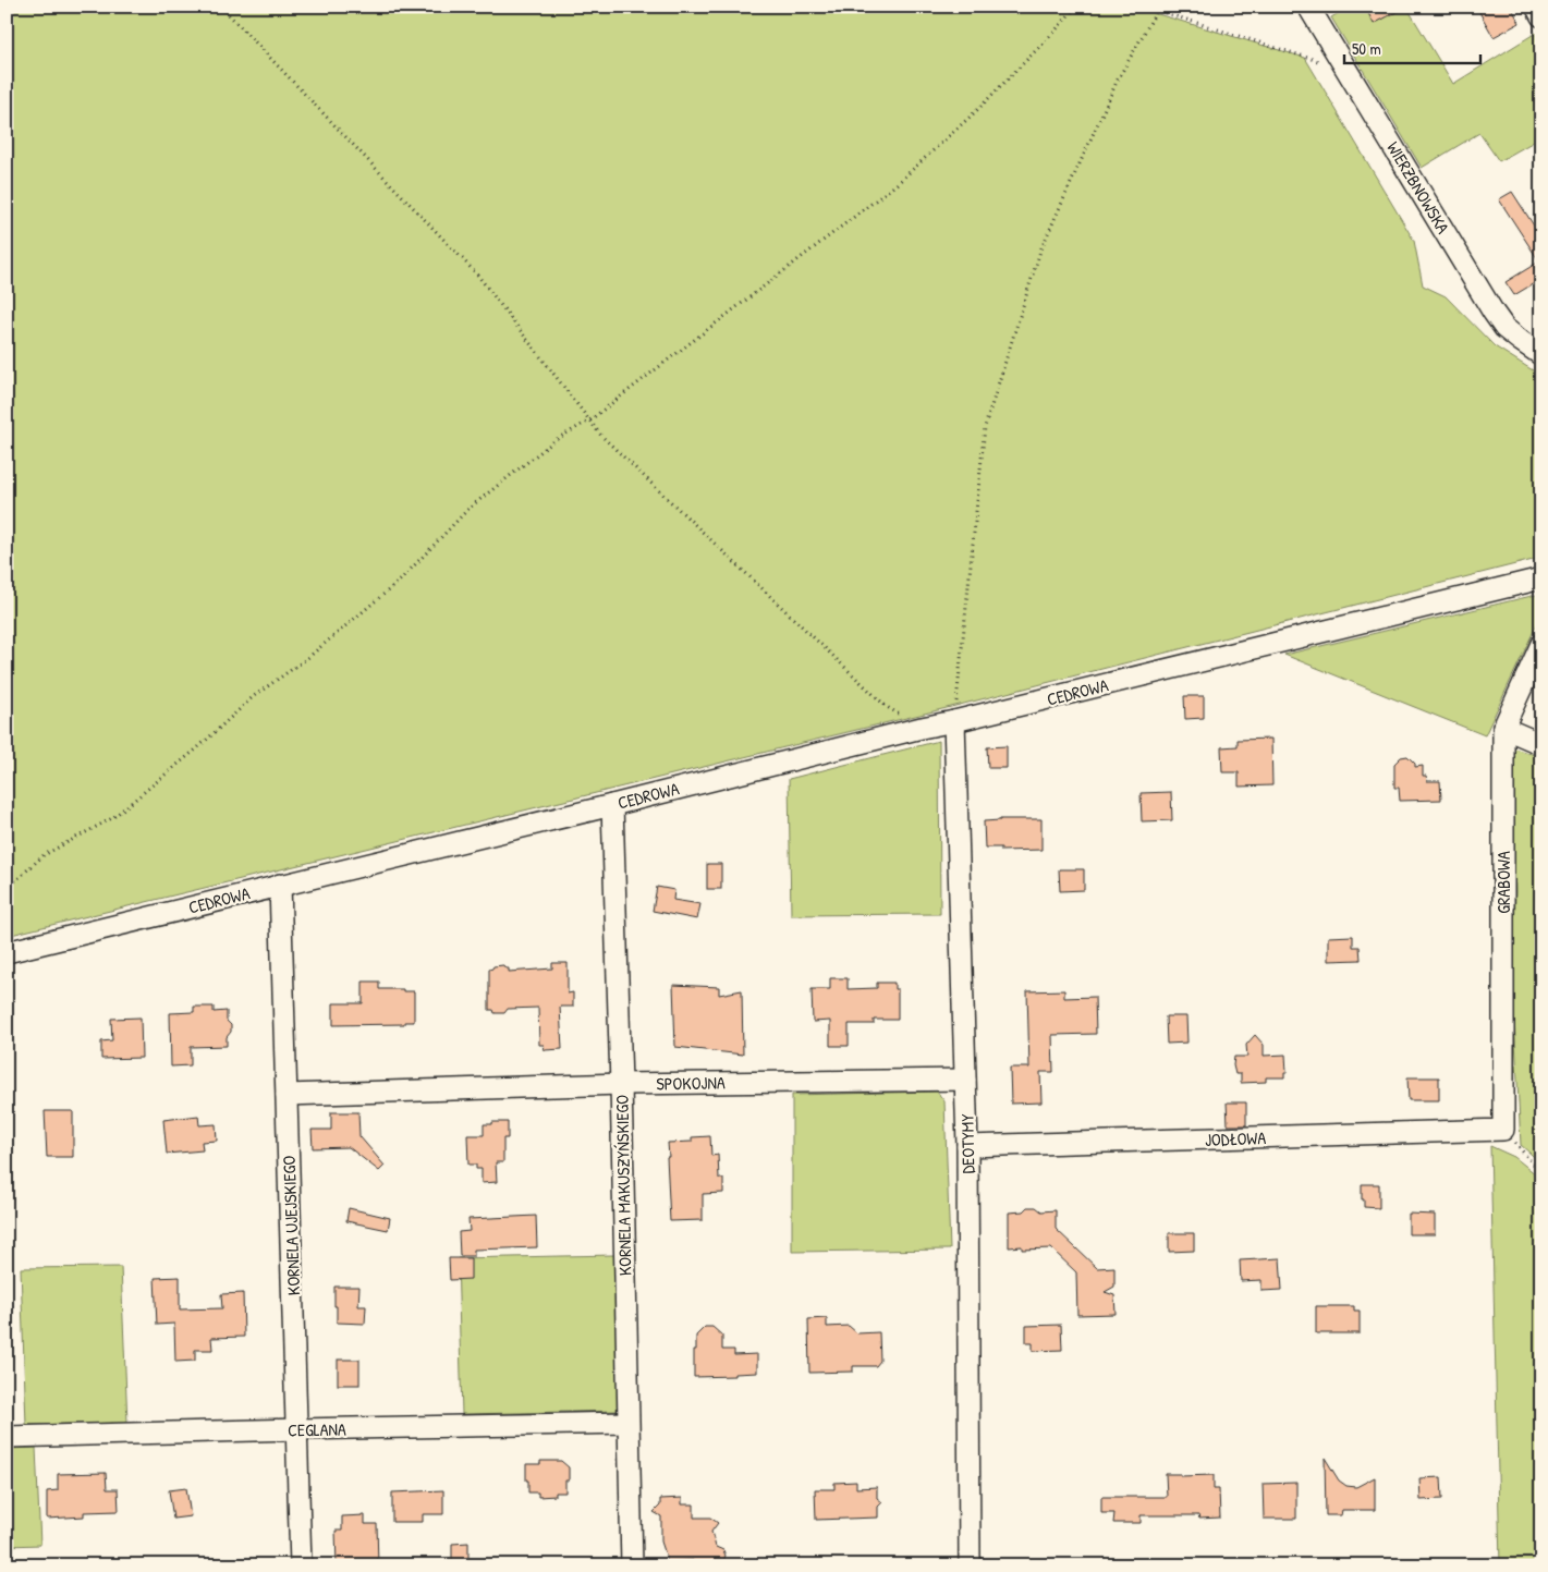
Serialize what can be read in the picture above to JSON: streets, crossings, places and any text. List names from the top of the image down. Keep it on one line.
{"streets":{"street":["WIERZBNOWSKA","CEDROWA","GRABOWA","SPOKOJNA","JODŁOWA","DEOTYMY","KORNELA MAKUSZYŃSKIEGO","KORNELA UJEJSKIEGO","CEGLANA"]},"crossings":[["CEDROWA","DEOTYMY"],["CEDROWA","KORNELA MAKUSZYŃSKIEGO"],["CEDROWA","KORNELA UJEJSKIEGO"],["GRABOWA","JODŁOWA"],["SPOKOJNA","DEOTYMY"],["SPOKOJNA","KORNELA MAKUSZYŃSKIEGO"],["SPOKOJNA","KORNELA UJEJSKIEGO"],["JODŁOWA","DEOTYMY"],["KORNELA MAKUSZYŃSKIEGO","CEGLANA"],["KORNELA UJEJSKIEGO","CEGLANA"]],"scale_bar":"50 m"}
